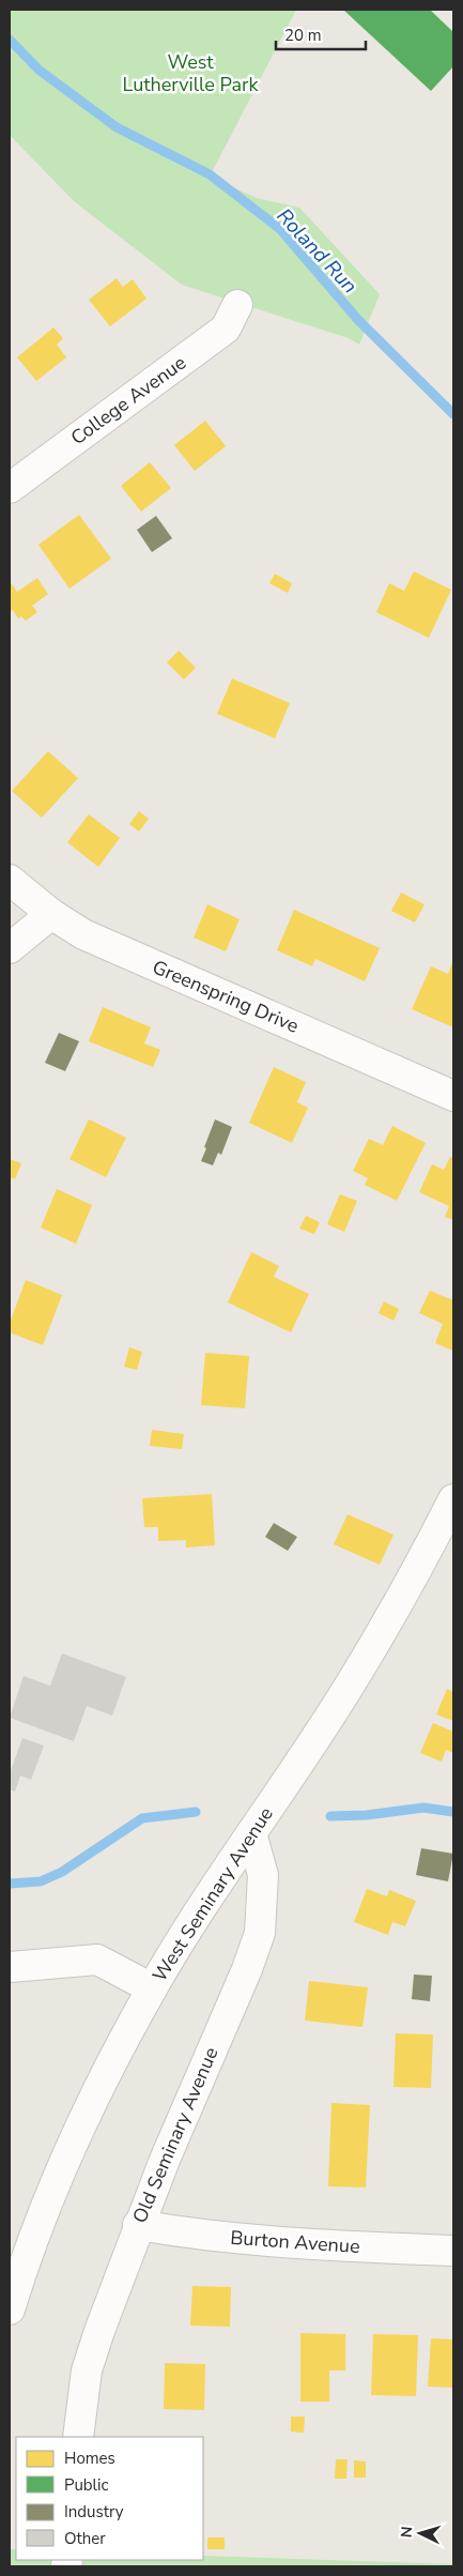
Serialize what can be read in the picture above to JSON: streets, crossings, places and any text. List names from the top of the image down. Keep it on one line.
{"streets":{"street":["College Avenue","Greenspring Drive","West Seminary Avenue","Old Seminary Avenue","Burton Avenue"]},"crossings":[["West Seminary Avenue","Old Seminary Avenue"],["Old Seminary Avenue","Burton Avenue"]],"water":["Roland Run"],"parks":["West Lutherville Park"],"legend":["Homes","Public","Industry","Other"],"scale_bar":"20 m","north":"left"}
